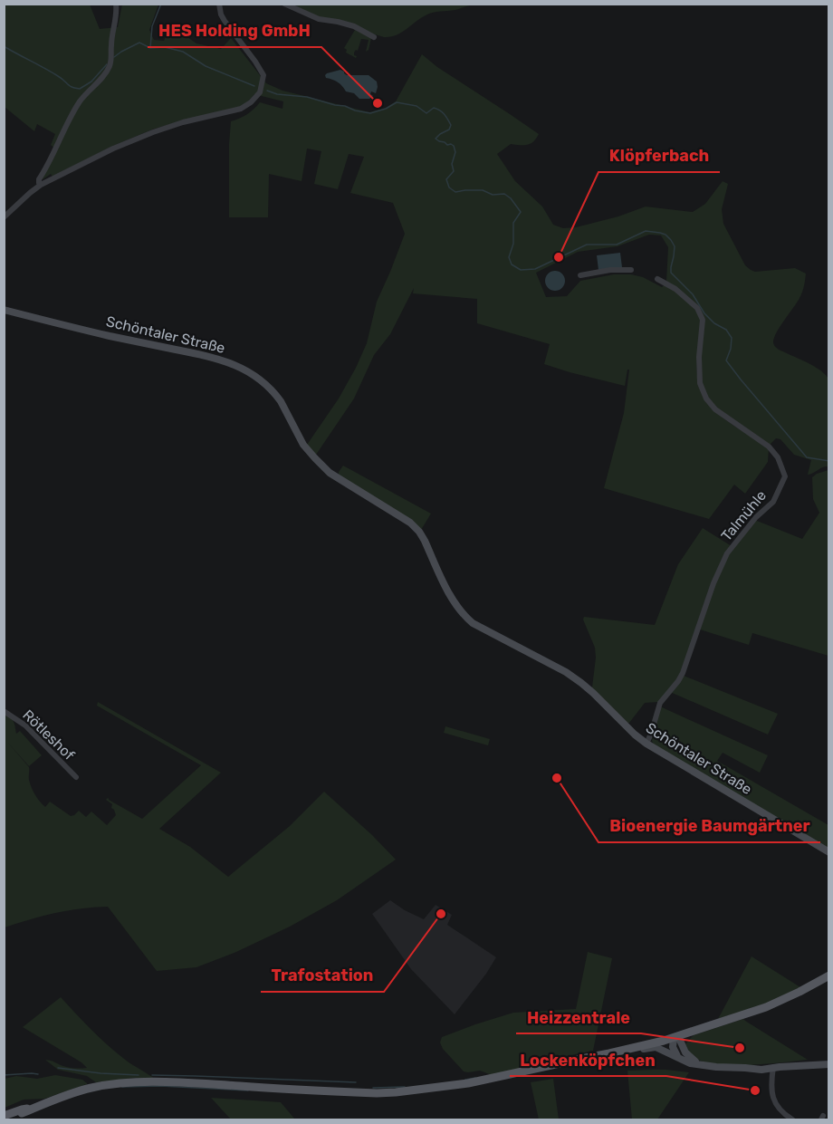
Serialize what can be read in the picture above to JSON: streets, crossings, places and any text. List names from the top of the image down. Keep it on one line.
{"streets":{"street":["Schöntaler Straße","Talmühle","Rötleshof"]},"crossings":[["Schöntaler Straße","Talmühle"]],"places":["HES Holding GmbH","Klöpferbach","Bioenergie Baumgärtner","Trafostation","Heizzentrale","Lockenköpfchen"]}
